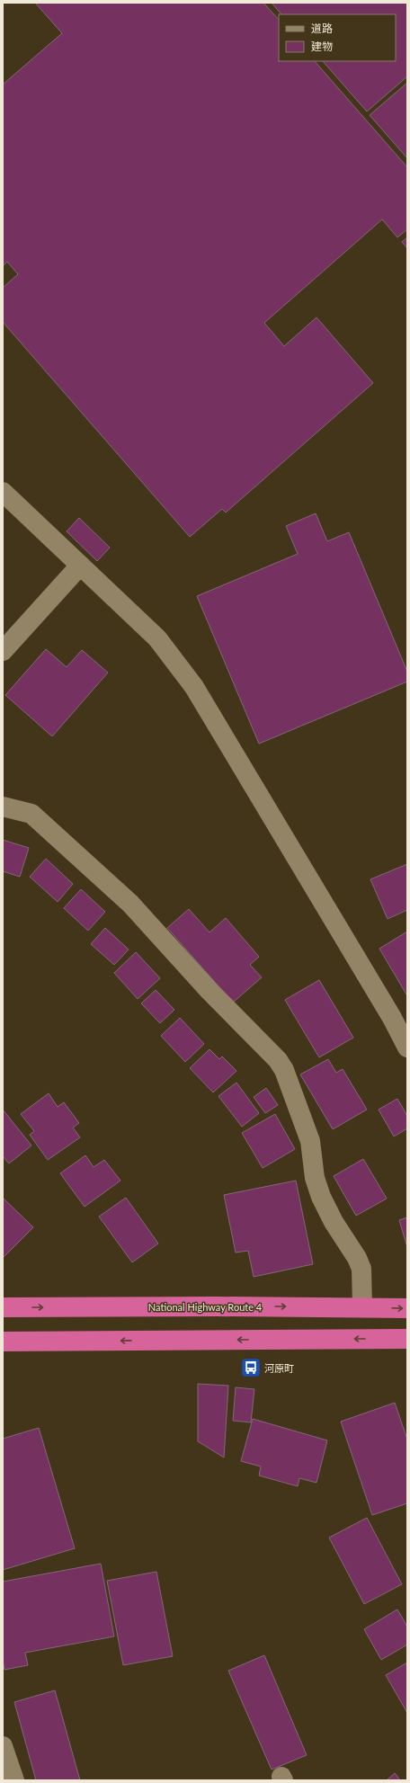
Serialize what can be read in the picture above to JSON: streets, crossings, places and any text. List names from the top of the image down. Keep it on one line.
{"streets":{"highway":["National Highway Route 4"]},"places":{"bus stop":["河原町"]},"legend":["道路","建物"]}
